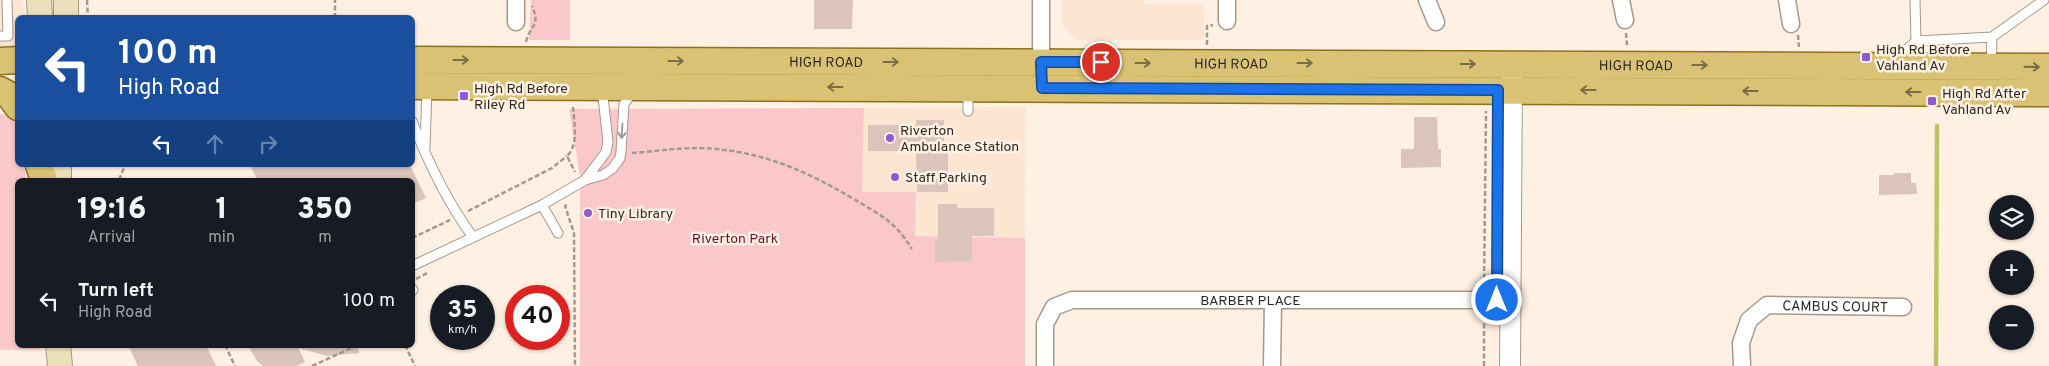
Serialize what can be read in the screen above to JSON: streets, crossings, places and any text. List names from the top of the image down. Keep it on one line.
{"streets":{"main road":["HIGH ROAD"],"street":["BARBER PLACE","CAMBUS COURT"]},"parks":["Riverton Park"],"places":{"transit":["High Rd Before Vahland Av","High Rd Before Riley Rd","High Rd After Vahland Av"],"other":["Riverton Ambulance Station","Staff Parking","Tiny Library"]},"page":{"turn":["100 m","High Road"],"eta":["19:16","Arrival","1","min","350","m"],"map_buttons":["+","−"],"list":[{"name":"Turn left","note":"High Road","value":"100 m"}],"speed":"35 km/h","limit":"40"}}
